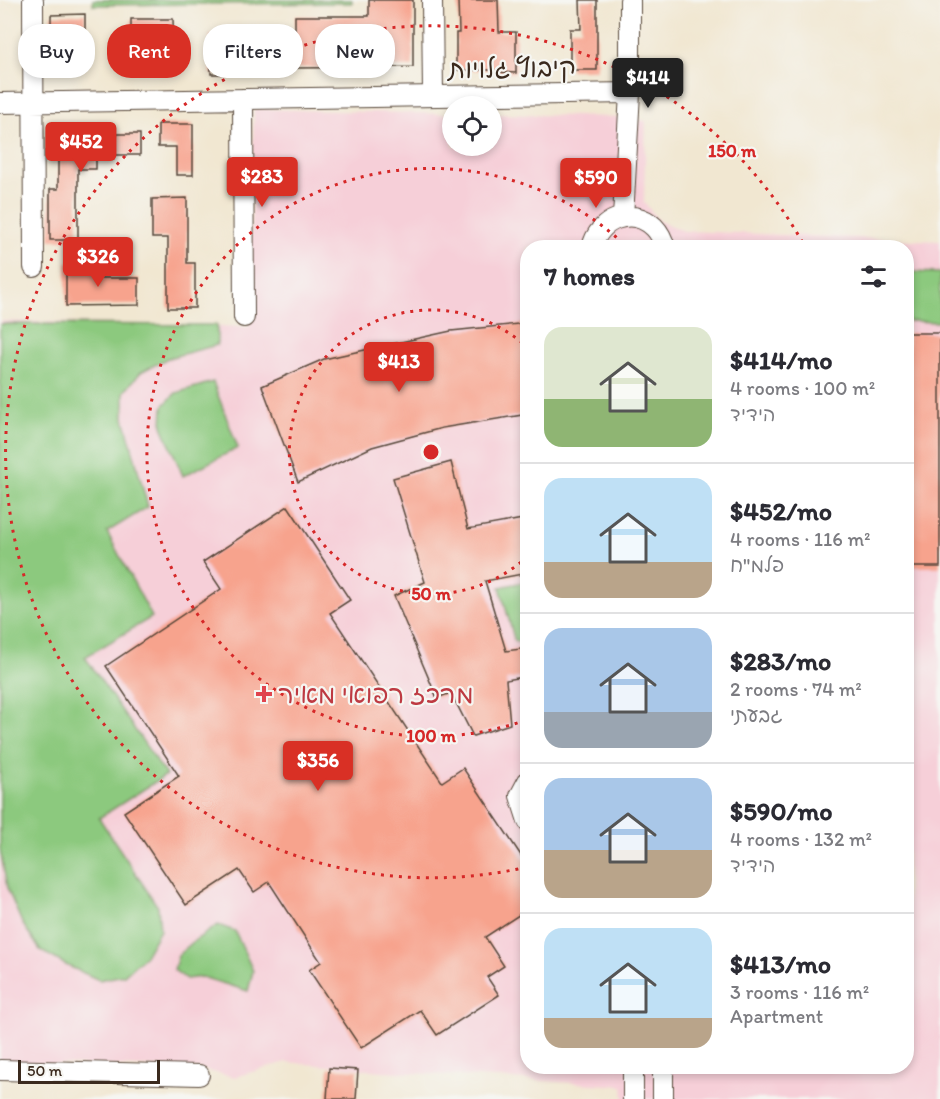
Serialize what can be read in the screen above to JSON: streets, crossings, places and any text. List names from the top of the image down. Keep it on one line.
{"streets":{"street":["קיבוץ גלויות"]},"places":{"health":["מרכז רפואי מאיר"]},"scale_bar":"50 m","page":{"chip":["Buy","Rent","Filters","New"],"price":["$414","$452","$283","$590","$326","$413","$356"],"heading":"7 homes","list":[{"name":"$414/mo","note":"4 rooms · 100 m² · הידיד"},{"name":"$452/mo","note":"4 rooms · 116 m² · פלמ\"ח"},{"name":"$283/mo","note":"2 rooms · 74 m² · גבעתי"},{"name":"$590/mo","note":"4 rooms · 132 m² · הידיד"},{"name":"$413/mo","note":"3 rooms · 116 m² · Apartment"}],"scale":"50 m"},"rings":["150 m","50 m","100 m"]}
